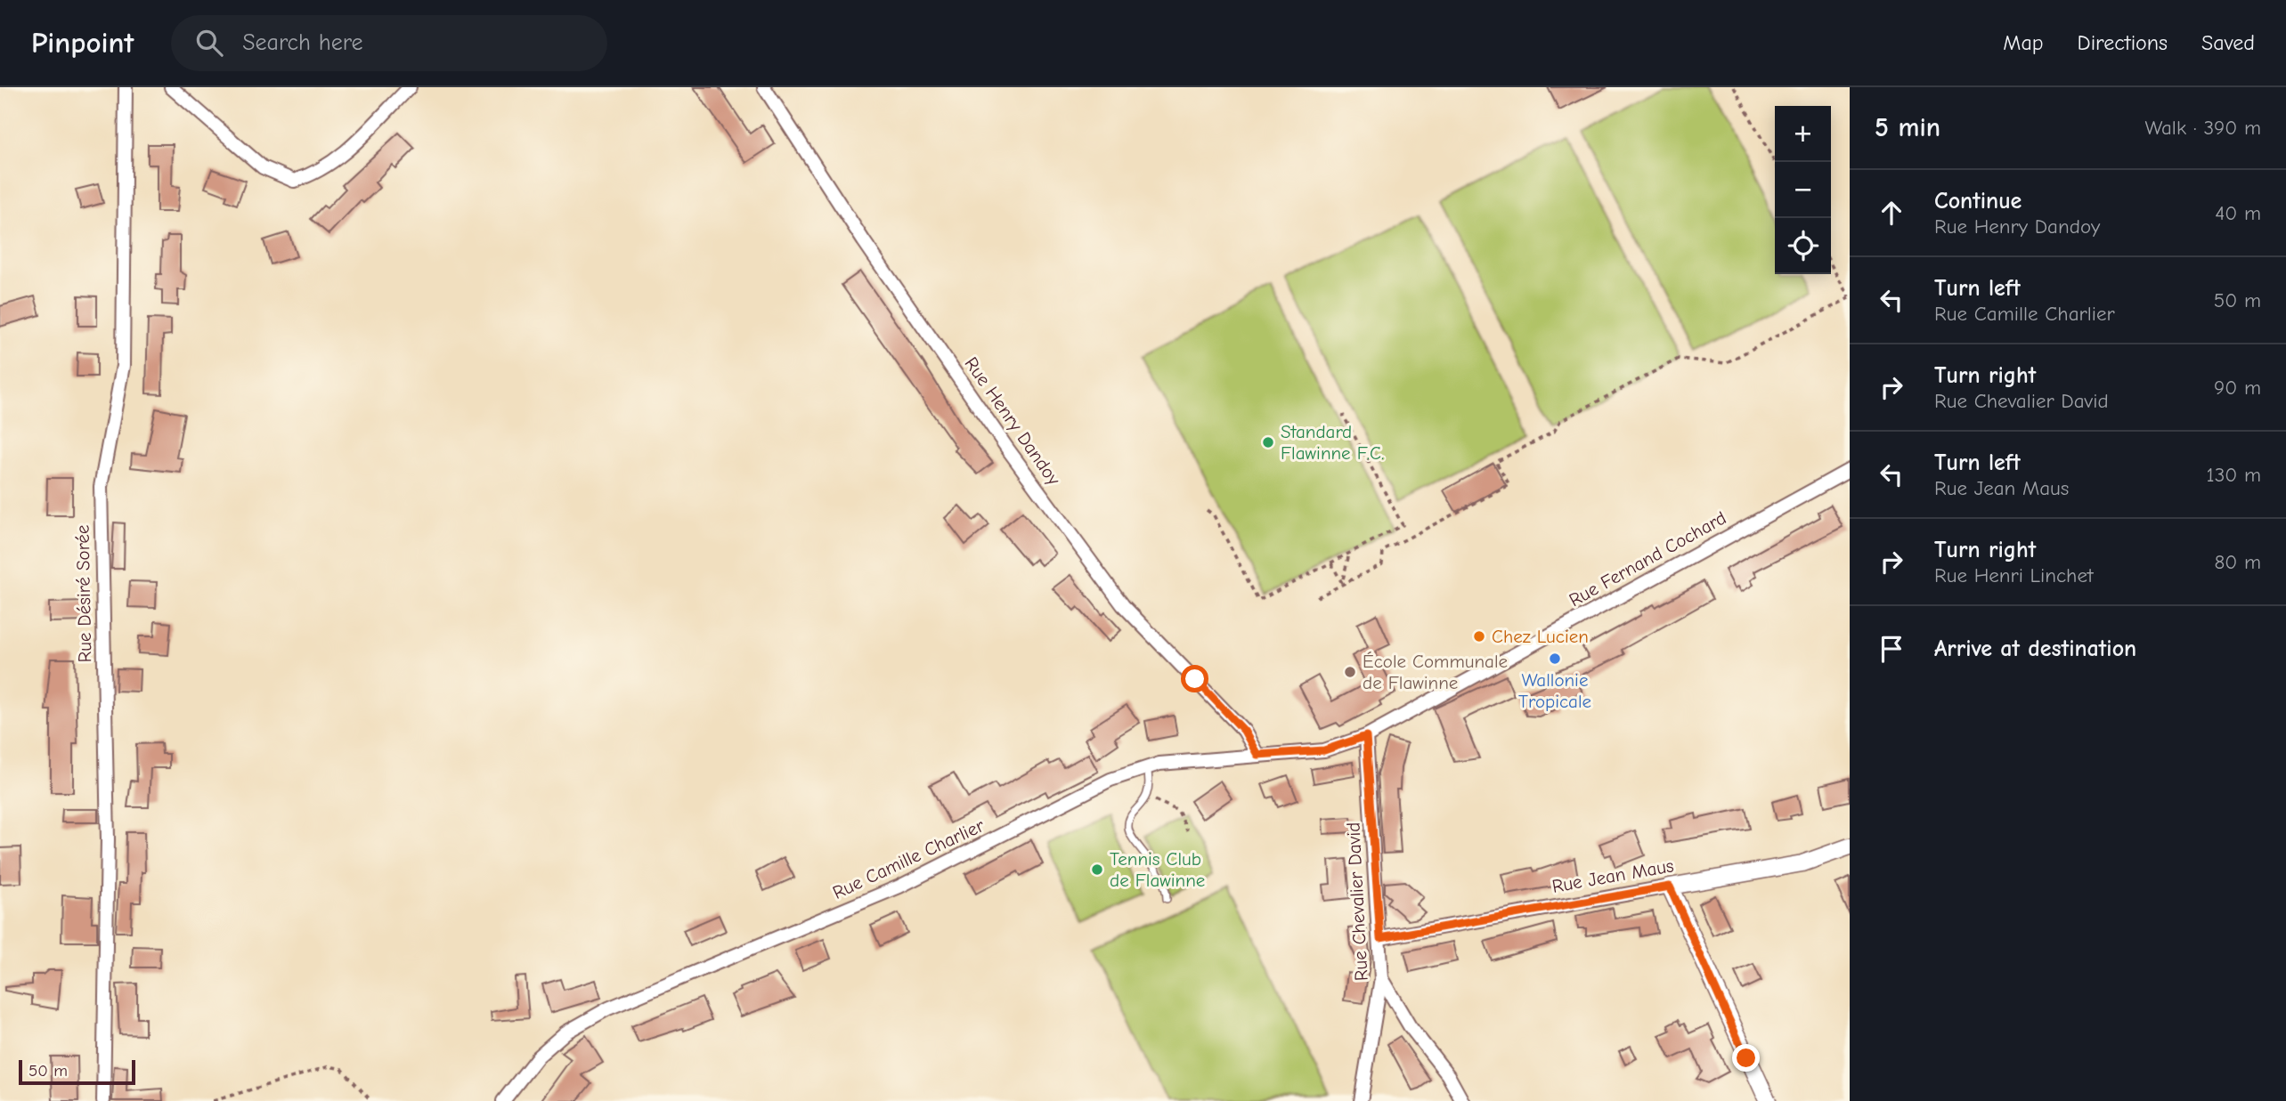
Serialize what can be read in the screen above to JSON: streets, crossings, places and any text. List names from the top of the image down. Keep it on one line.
{"streets":{"street":["Rue Henry Dandoy","Rue Fernand Cochard","Rue Désiré Sorée","Rue Camille Charlier","Rue Jean Maus","Rue Chevalier David"]},"crossings":[["Rue Henry Dandoy","Rue Camille Charlier"],["Rue Fernand Cochard","Rue Camille Charlier"],["Rue Fernand Cochard","Rue Chevalier David"],["Rue Camille Charlier","Rue Chevalier David"],["Rue Jean Maus","Rue Chevalier David"]],"places":["Standard Flawinne F.C.","Chez Lucien","Wallonie Tropicale","École Communale de Flawinne","Tennis Club de Flawinne"],"scale_bar":"50 m","page":{"header":"Pinpoint","search":"Search here","nav":["Map","Directions","Saved"],"heading":["5 min","Walk · 390 m"],"map_buttons":["+","−"],"list":[["Continue","Rue Henry Dandoy","40 m"],["Turn left","Rue Camille Charlier","50 m"],["Turn right","Rue Chevalier David","90 m"],["Turn left","Rue Jean Maus","130 m"],["Turn right","Rue Henri Linchet","80 m"],"Arrive at destination"],"scale":"50 m"}}
